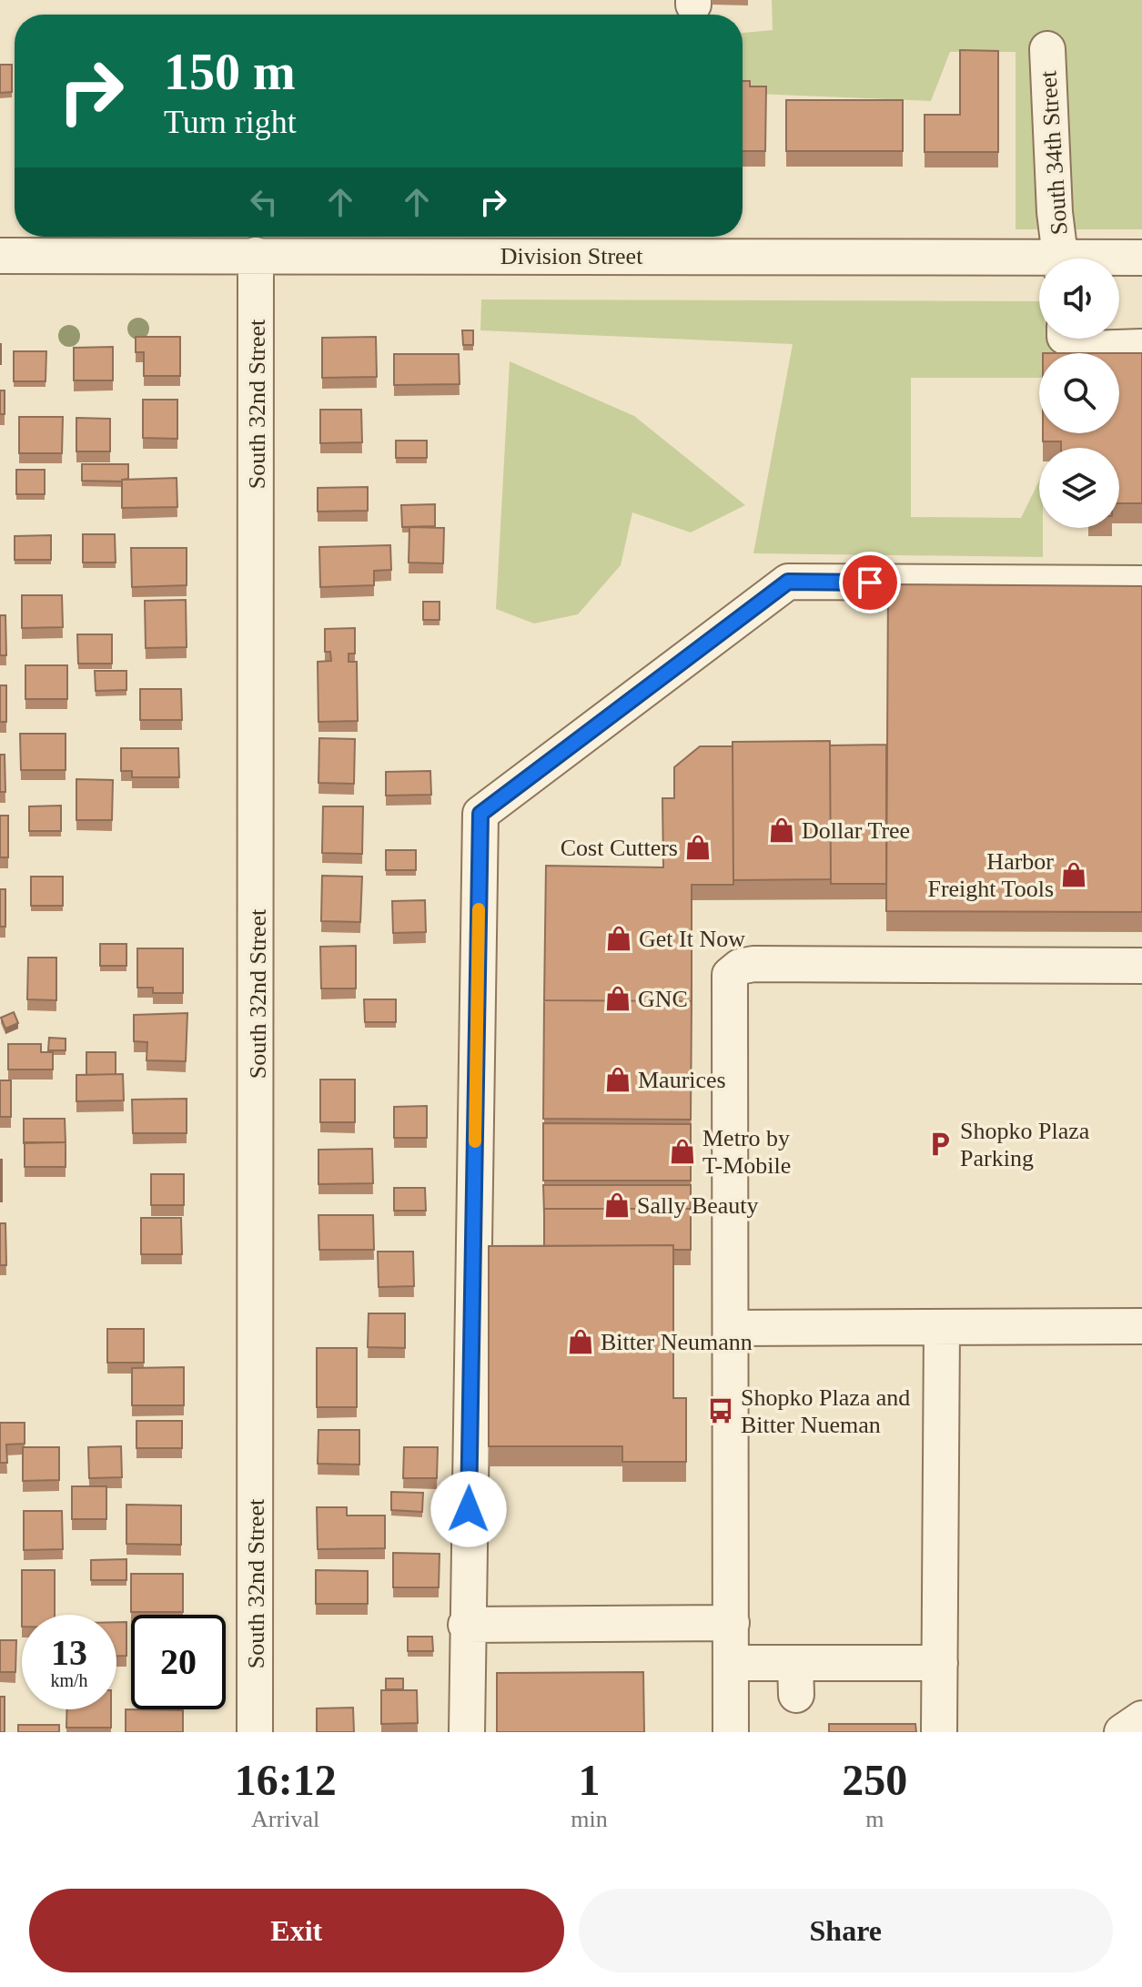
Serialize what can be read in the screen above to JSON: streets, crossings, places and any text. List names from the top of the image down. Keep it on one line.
{"streets":{"street":["South 34th Street","Division Street","South 32nd Street"]},"crossings":[["Division Street","South 32nd Street"]],"places":{"shop":["Dollar Tree","Cost Cutters","Harbor Freight Tools","Get It Now","GNC","Maurices","Metro by T-Mobile","Sally Beauty","Bitter Neumann"],"parking":["Shopko Plaza Parking"],"bus stop":["Shopko Plaza and Bitter Nueman"]},"page":{"turn":["150 m","Turn right"],"speed":"13 km/h","limit":"20","eta":["16:12","Arrival","1","min","250","m"],"buttons":["Exit","Share"]}}
